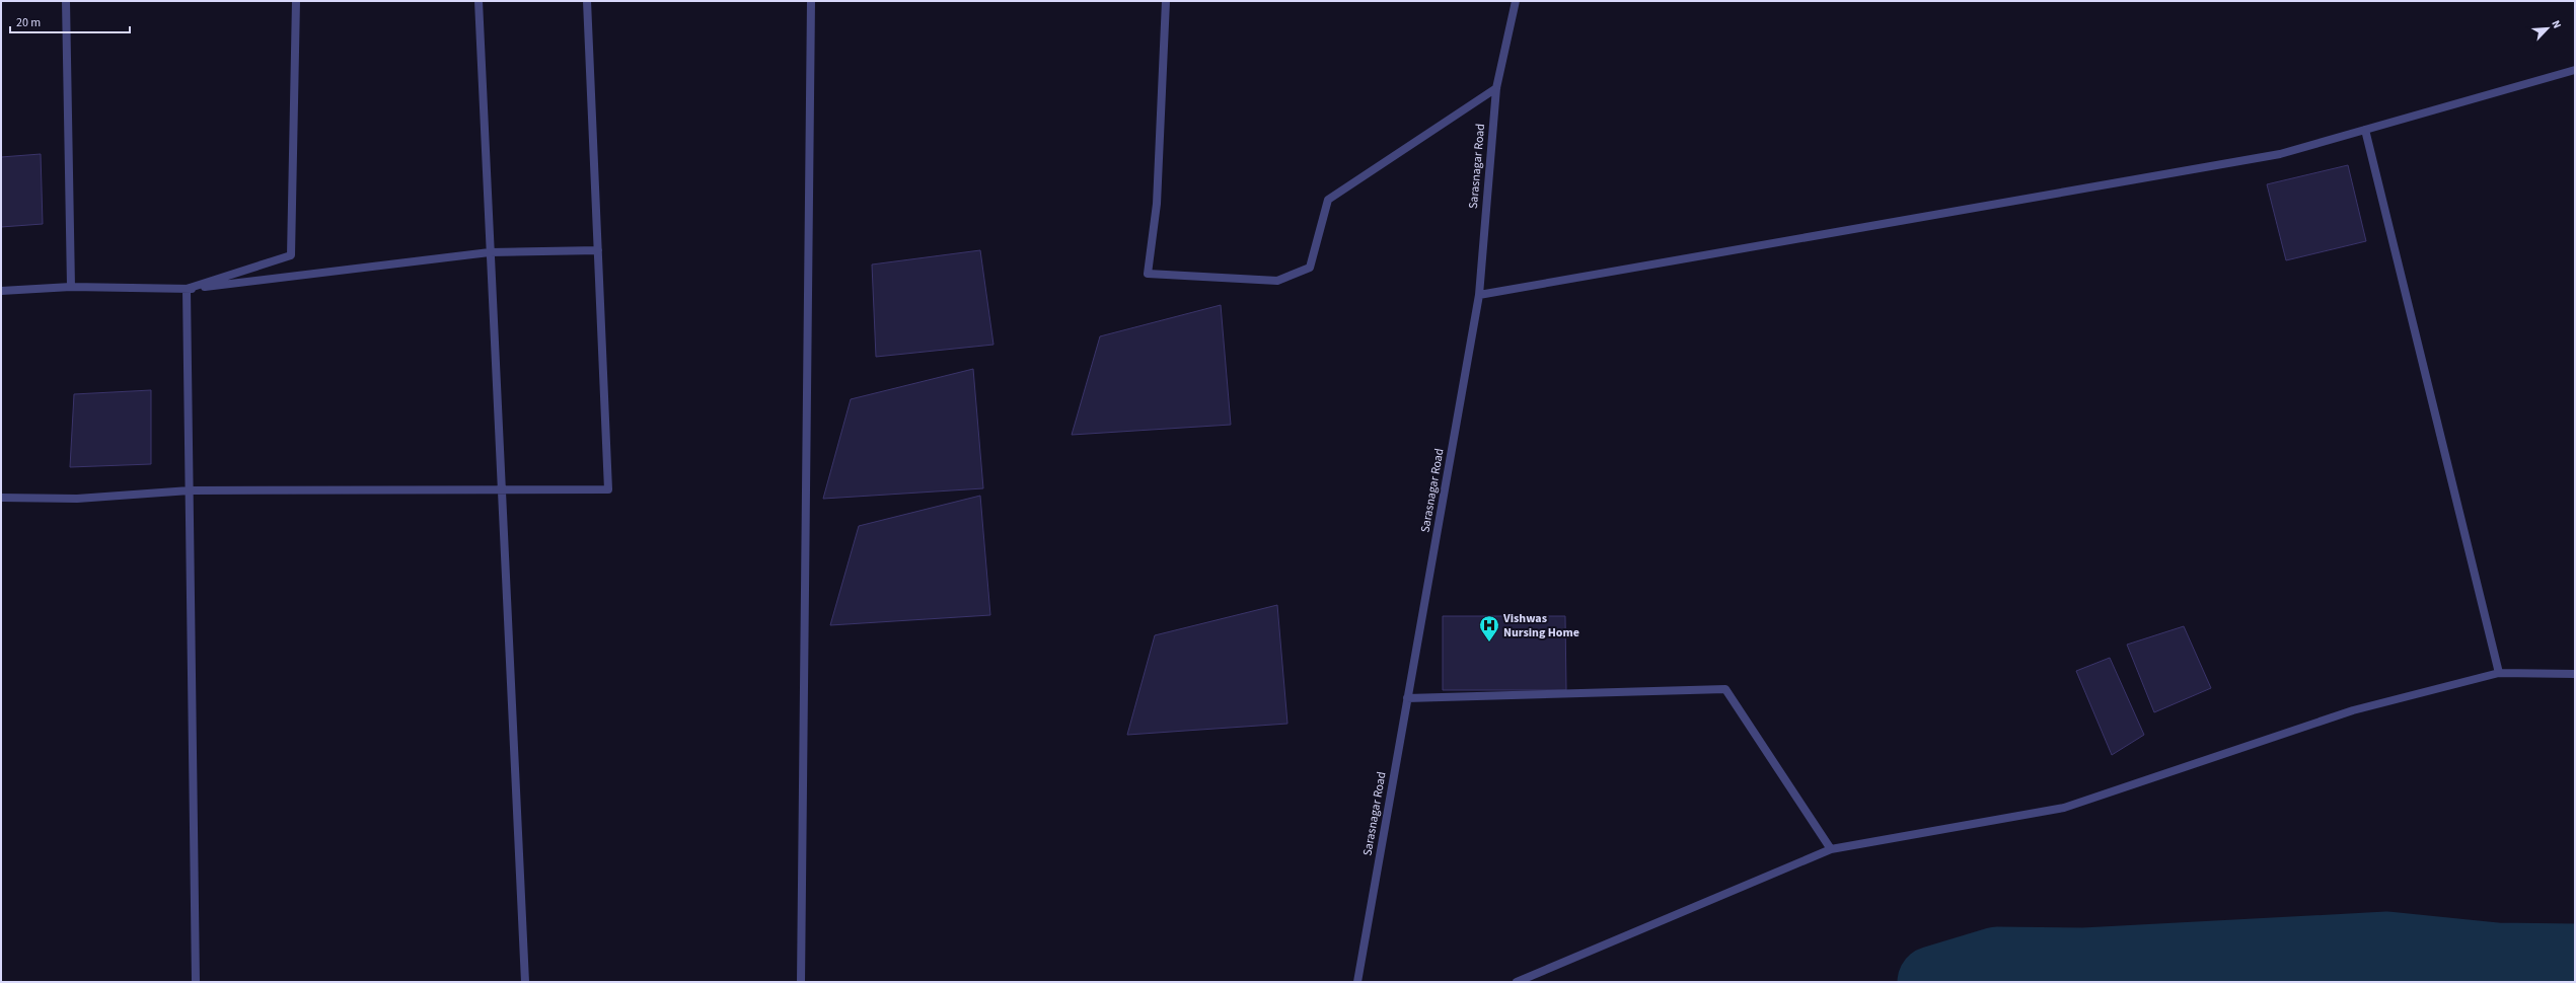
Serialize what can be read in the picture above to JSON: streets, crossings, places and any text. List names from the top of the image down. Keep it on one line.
{"streets":{"street":["Sarasnagar Road"]},"places":{"hospital":["Vishwas Nursing Home"]},"scale_bar":"20 m","north":"top right"}
